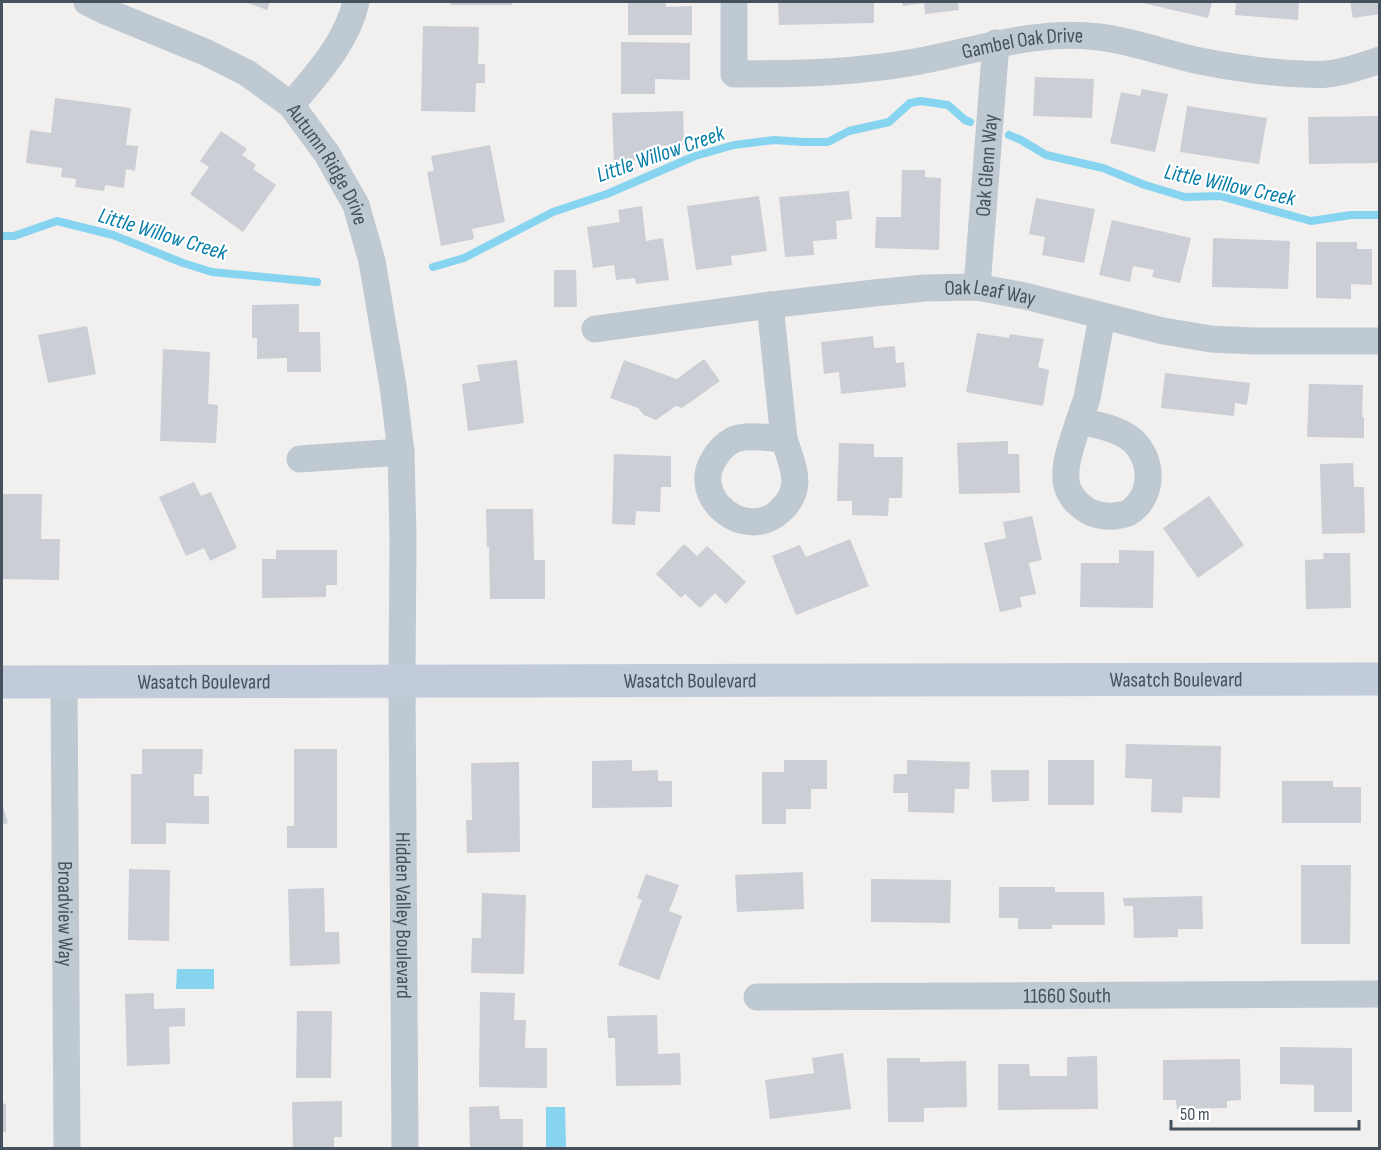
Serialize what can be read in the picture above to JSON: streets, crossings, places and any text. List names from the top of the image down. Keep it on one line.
{"streets":{"main road":["Wasatch Boulevard"],"street":["Gambel Oak Drive","Oak Glenn Way","Autumn Ridge Drive","Oak Leaf Way","Broadview Way","Hidden Valley Boulevard","11660 South"]},"crossings":[["Gambel Oak Drive","Oak Glenn Way"],["Oak Glenn Way","Oak Leaf Way"],["Autumn Ridge Drive","Wasatch Boulevard"],["Autumn Ridge Drive","Hidden Valley Boulevard"],["Wasatch Boulevard","Broadview Way"],["Wasatch Boulevard","Hidden Valley Boulevard"]],"water":["Little Willow Creek"],"scale_bar":"50 m"}
